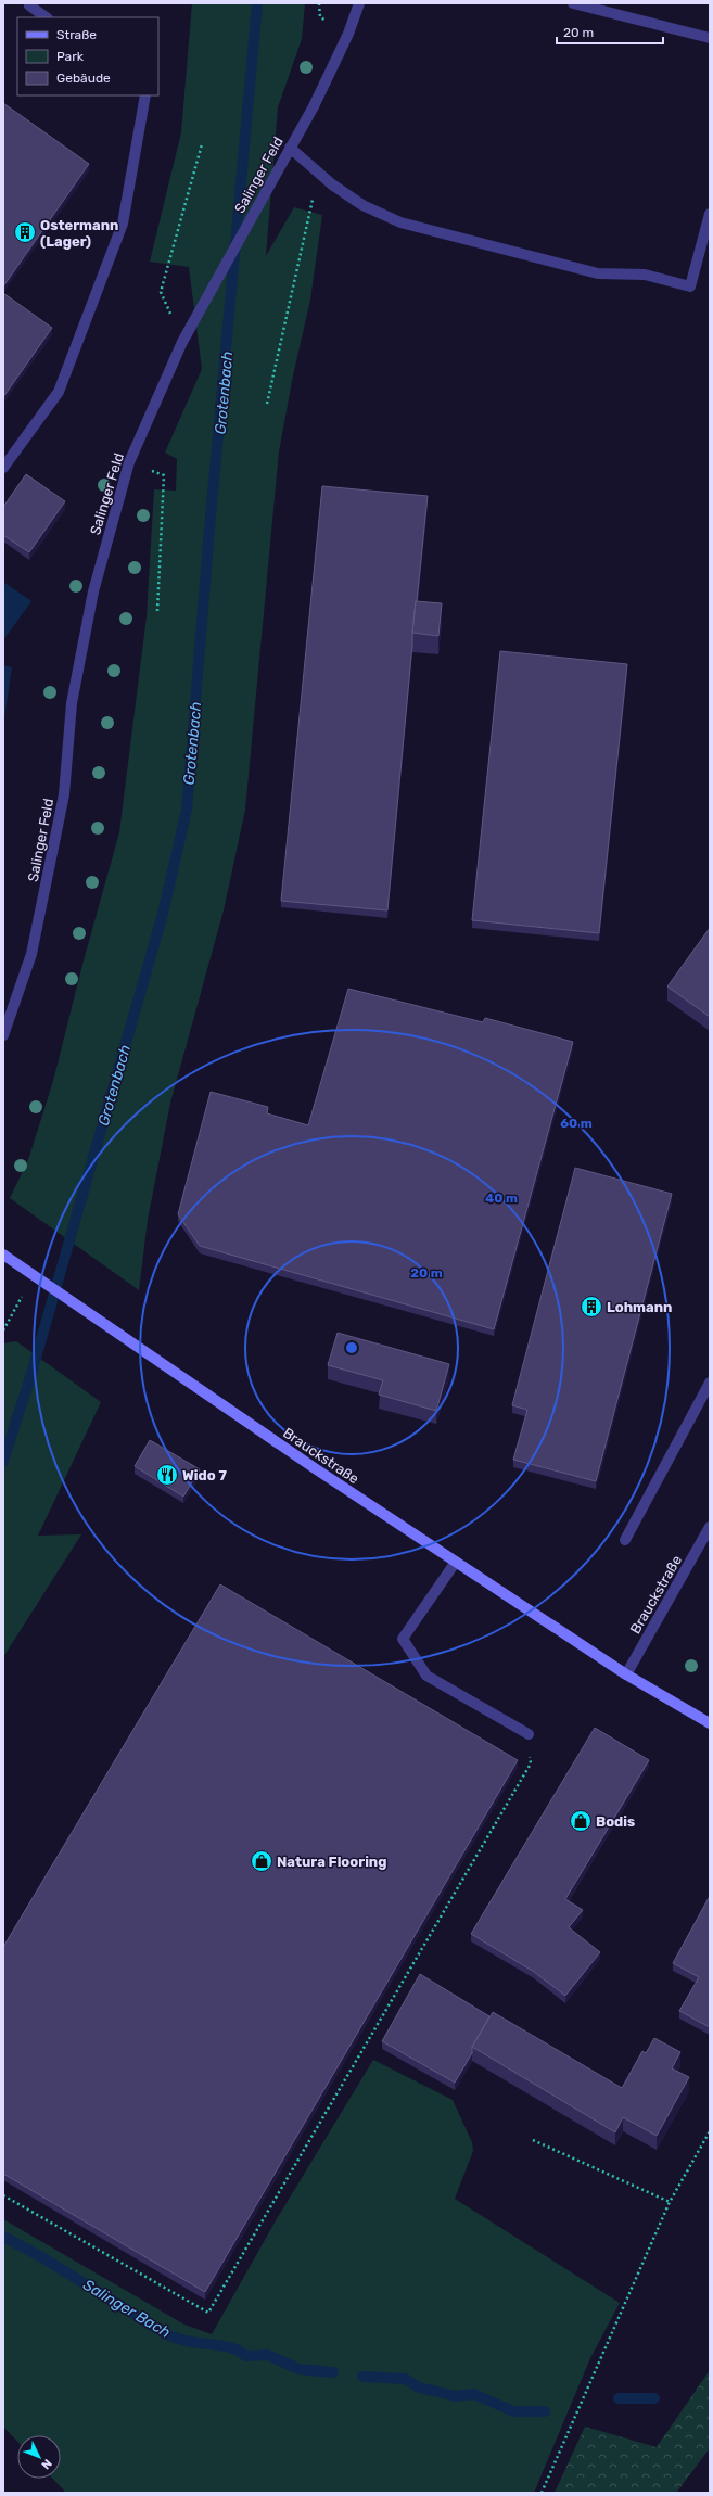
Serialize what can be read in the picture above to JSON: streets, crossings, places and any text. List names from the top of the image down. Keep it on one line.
{"streets":{"street":["Salinger Feld","Brauckstraße"]},"water":["Grotenbach","Salinger Bach"],"places":{"building":["Ostermann (Lager)","Lohmann"],"restaurant":["Wido 7"],"shop":["Bodis","Natura Flooring"]},"legend":["Straße","Park","Gebäude"],"scale_bar":"20 m","north":"bottom right","rings":["60 m","40 m","20 m"]}
